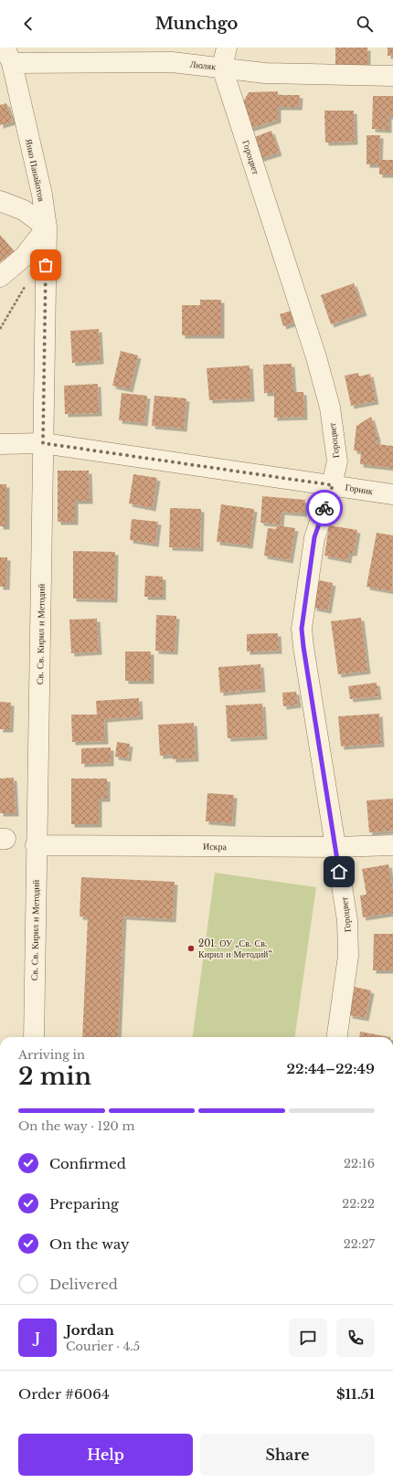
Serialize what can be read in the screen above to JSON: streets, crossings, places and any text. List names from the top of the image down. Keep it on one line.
{"streets":{"street":["Люляк","Гороцвет","Янко Панайотов","Горник","Св. Св. Кирил и Методий","Искра"]},"crossings":[["Люляк","Гороцвет"],["Люляк","Янко Панайотов"],["Гороцвет","Горник"],["Гороцвет","Искра"],["Янко Панайотов","Св. Св. Кирил и Методий"],["Горник","Св. Св. Кирил и Методий"],["Св. Св. Кирил и Методий","Искра"]],"places":["201. ОУ „Св. Св. Кирил и Методий“"],"page":{"header":"Munchgo","heading":["2 min","Arriving in","22:44–22:49"],"panel":["Jordan","Courier · 4.5","Order #6064","$11.51"],"bar":"On the way · 120 m","list":[["Confirmed","22:16"],["Preparing","22:22"],["On the way","22:27"],"Delivered"],"round":"J","buttons":["Help","Share"]}}
